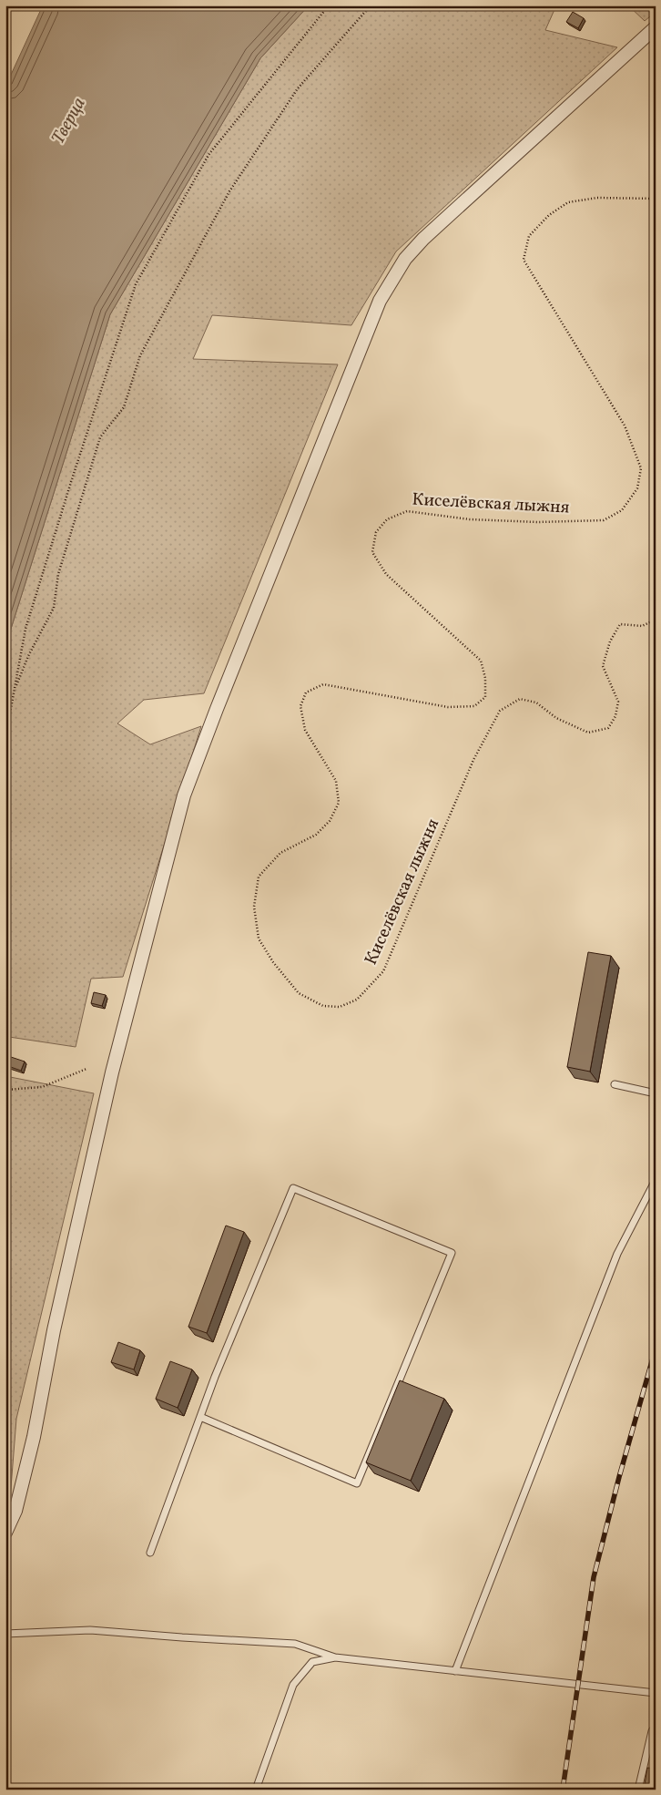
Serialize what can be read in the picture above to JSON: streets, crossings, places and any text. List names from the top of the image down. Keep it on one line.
{"streets":{"path":["Киселёвская лыжня"]},"water":["Тверца"]}
